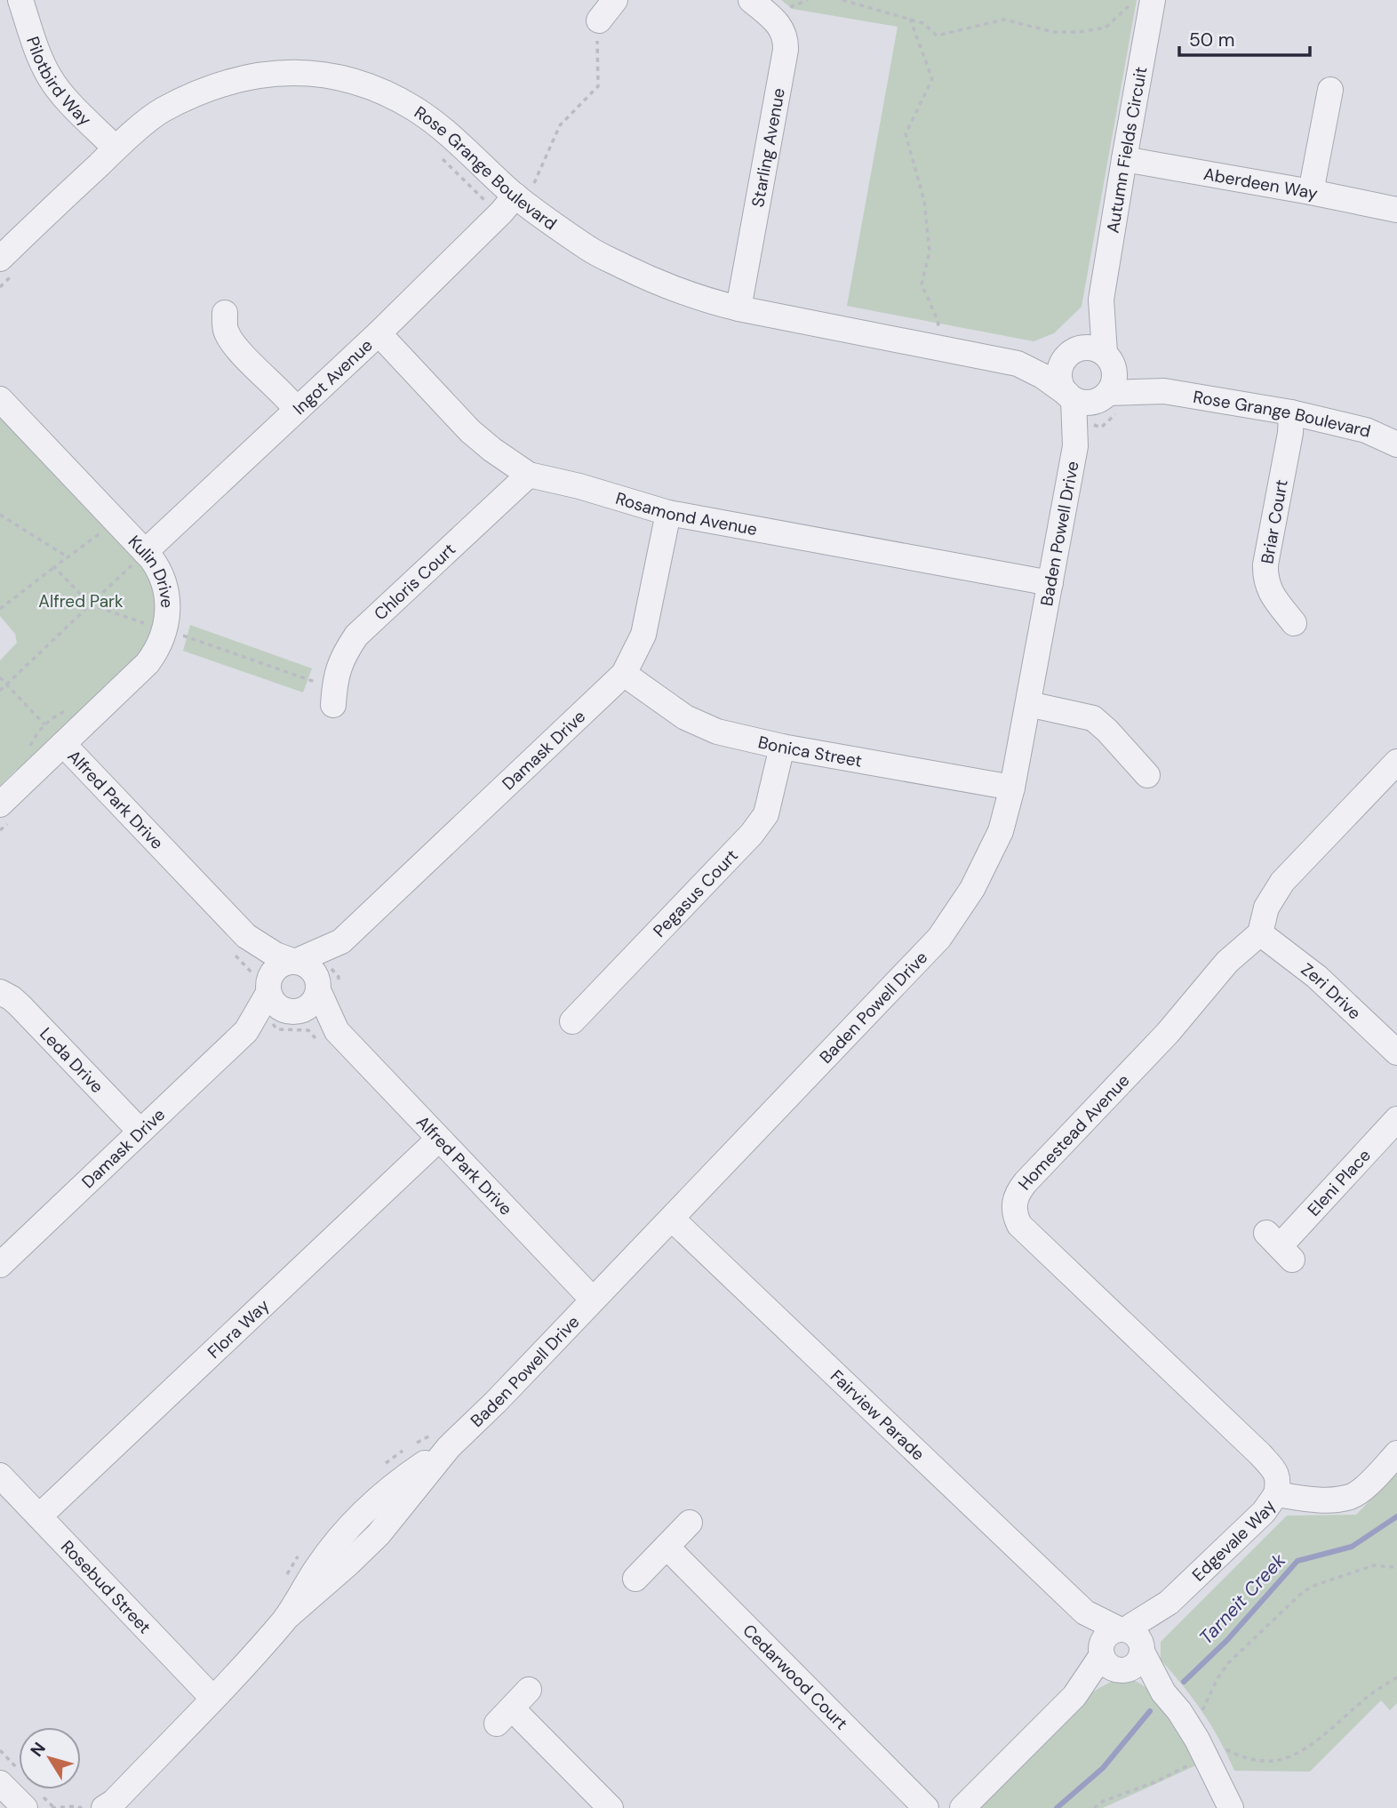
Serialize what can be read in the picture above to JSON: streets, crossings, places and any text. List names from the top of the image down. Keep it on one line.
{"streets":{"street":["Pilotbird Way","Starling Avenue","Autumn Fields Circuit","Rose Grange Boulevard","Aberdeen Way","Ingot Avenue","Rosamond Avenue","Briar Court","Baden Powell Drive","Kulin Drive","Chloris Court","Damask Drive","Bonica Street","Alfred Park Drive","Pegasus Court","Zeri Drive","Leda Drive","Homestead Avenue","Eleni Place","Flora Way","Fairview Parade","Edgevale Way","Rosebud Street","Cedarwood Court"]},"crossings":[["Pilotbird Way","Rose Grange Boulevard"],["Starling Avenue","Rose Grange Boulevard"],["Autumn Fields Circuit","Rose Grange Boulevard"],["Autumn Fields Circuit","Aberdeen Way"],["Autumn Fields Circuit","Baden Powell Drive"],["Rose Grange Boulevard","Ingot Avenue"],["Rose Grange Boulevard","Briar Court"],["Rose Grange Boulevard","Baden Powell Drive"],["Ingot Avenue","Rosamond Avenue"],["Ingot Avenue","Kulin Drive"],["Rosamond Avenue","Baden Powell Drive"],["Rosamond Avenue","Chloris Court"],["Rosamond Avenue","Damask Drive"],["Baden Powell Drive","Bonica Street"],["Baden Powell Drive","Alfred Park Drive"],["Baden Powell Drive","Fairview Parade"],["Baden Powell Drive","Rosebud Street"],["Kulin Drive","Alfred Park Drive"],["Damask Drive","Bonica Street"],["Damask Drive","Alfred Park Drive"],["Damask Drive","Leda Drive"],["Bonica Street","Pegasus Court"],["Alfred Park Drive","Flora Way"],["Zeri Drive","Homestead Avenue"],["Homestead Avenue","Edgevale Way"],["Flora Way","Rosebud Street"],["Fairview Parade","Edgevale Way"]],"water":["Tarneit Creek"],"parks":["Alfred Park"],"scale_bar":"50 m","north":"top left"}
